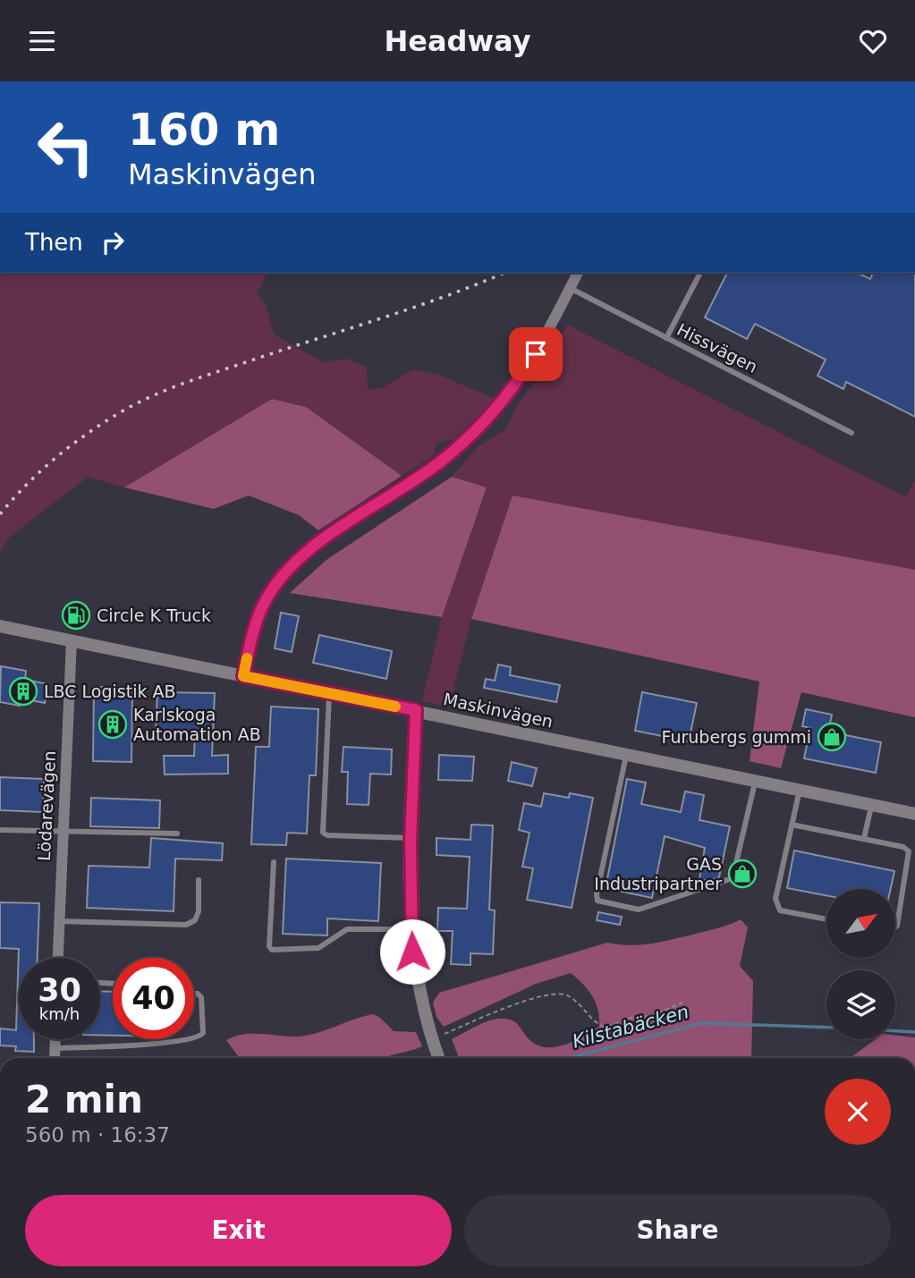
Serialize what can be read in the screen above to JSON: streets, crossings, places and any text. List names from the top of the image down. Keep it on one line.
{"streets":{"street":["Maskinvägen","Lödarevägen"],"lane":["Hissvägen"]},"crossings":[["Maskinvägen","Lödarevägen"]],"water":["Kilstabäcken"],"places":{"fuel station":["Circle K Truck"],"building":["LBC Logistik AB","Karlskoga Automation AB"],"shop":["Furubergs gummi","GAS Industripartner"]},"north":"top right","page":{"header":"Headway","turn":["160 m","Maskinvägen"],"then":"Then","speed":"30 km/h","limit":"40","heading":["2 min","560 m · 16:37"],"buttons":["Exit","Share"]}}
